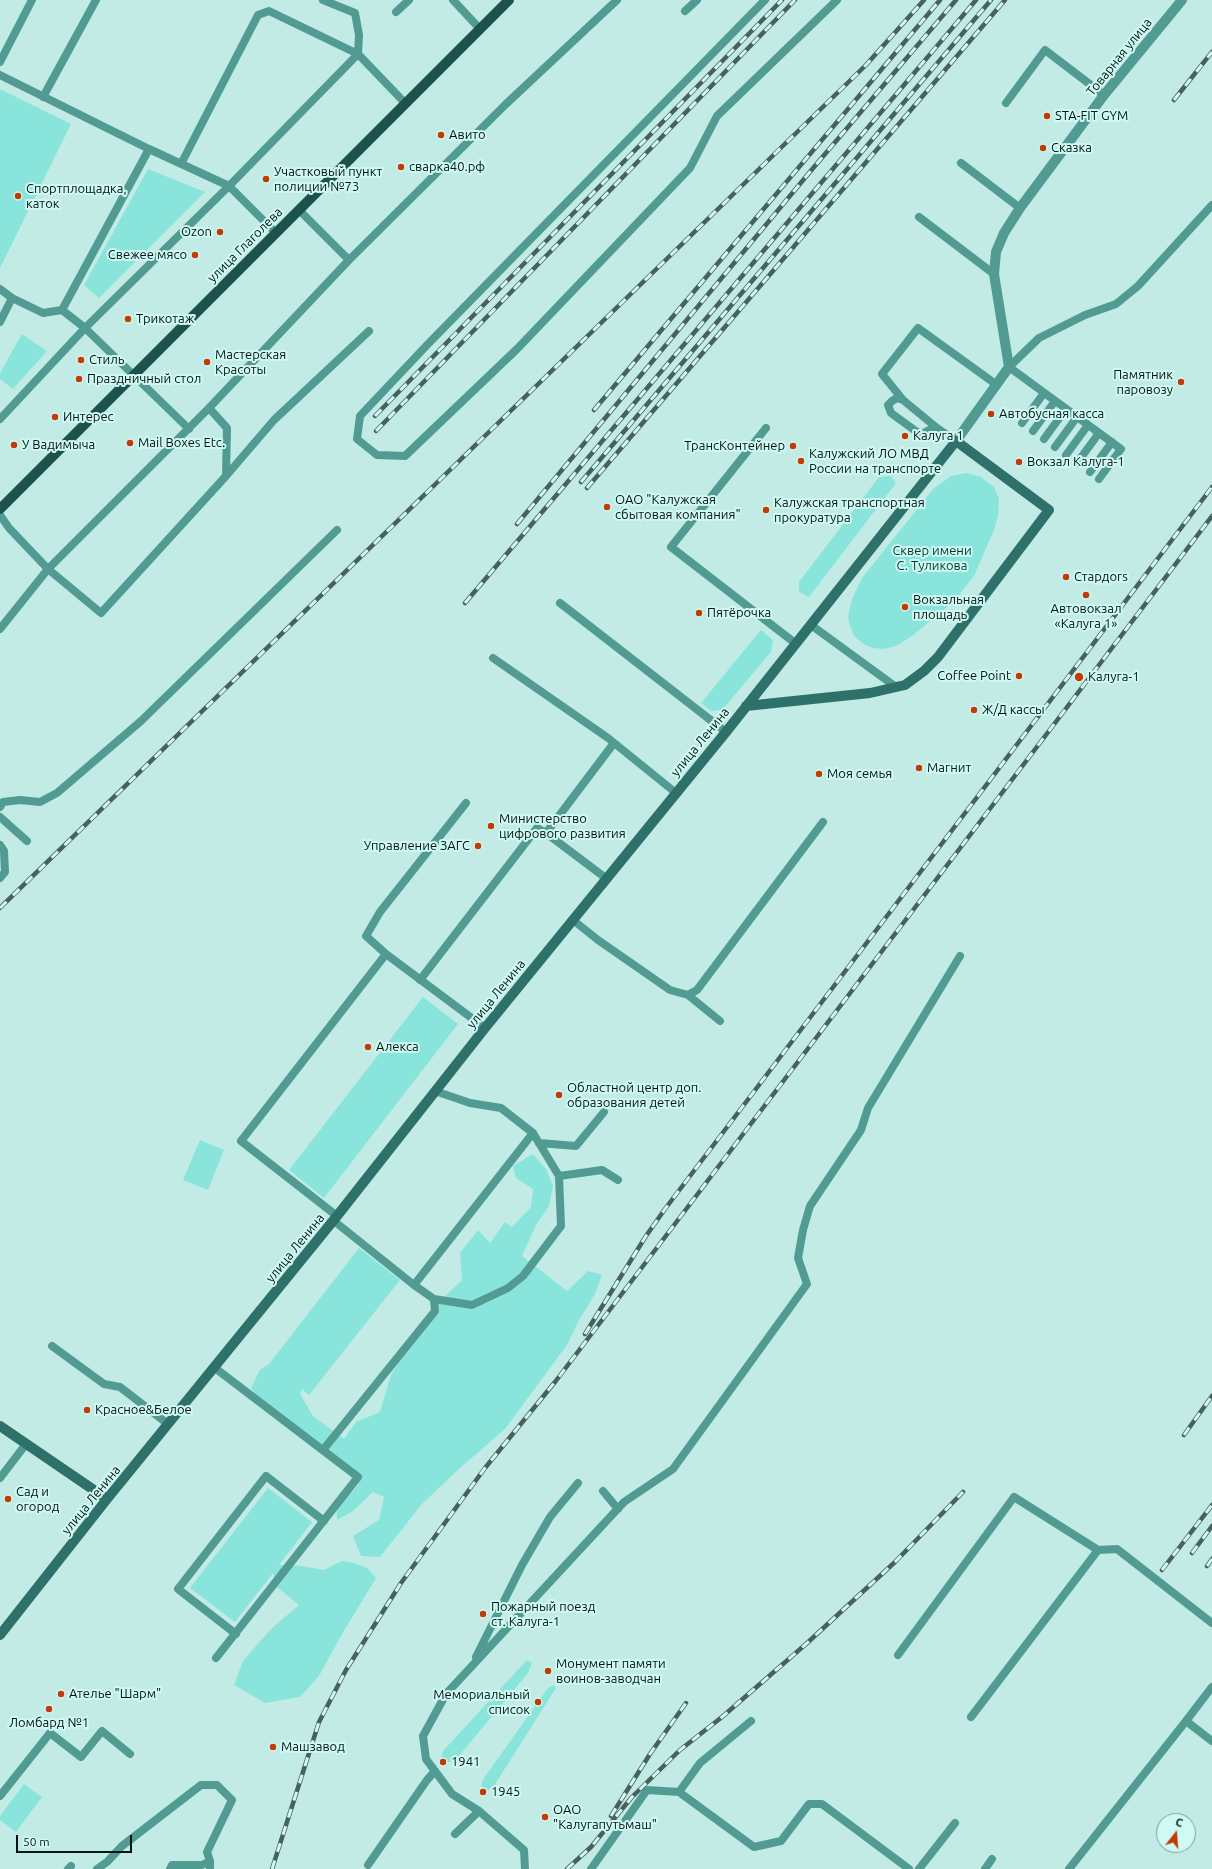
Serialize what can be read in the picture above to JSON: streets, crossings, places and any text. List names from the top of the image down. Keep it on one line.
{"streets":{"main road":["улица Глаголева","улица Ленина"],"street":["Товарная улица"]},"crossings":[["Товарная улица","улица Ленина"]],"parks":["Сквер имени С. Туликова"],"places":["STA-FIT GYM","Авито","Сказка","сварка40.рф","Участковый пункт полиции №73","Спортплощадка, каток","Ozon","Свежее мясо","Трикотаж","Стиль","Мастерская Красоты","Праздничный стол","Памятник паровозу","Автобусная касса","Интерес","Калуга 1","Mail Boxes Etc.","У Вадимыча","ТрансКонтейнер","Калужский ЛО МВД России на транспорте","Вокзал Калуга-1","ОАО \"Калужская сбытовая компания\"","Калужская транспортная прокуратура","Стардогs","Автовокзал «Калуга 1»","Вокзальная площадь","Пятёрочка","Coffee Point","Калуга-1","Ж/Д кассы","Магнит","Моя семья","Министерство цифрового развития","Управление ЗАГС","Алекса","Областной центр доп. образования детей","Красное&Белое","Сад и огород","Пожарный поезд ст. Калуга-1","Монумент памяти воинов-заводчан","Ателье \"Шарм\"","Мемориальный список","Ломбард №1","Машзавод","1941","1945","ОАО \"Калугапутьмаш\""],"scale_bar":"50 m","north":"top"}
